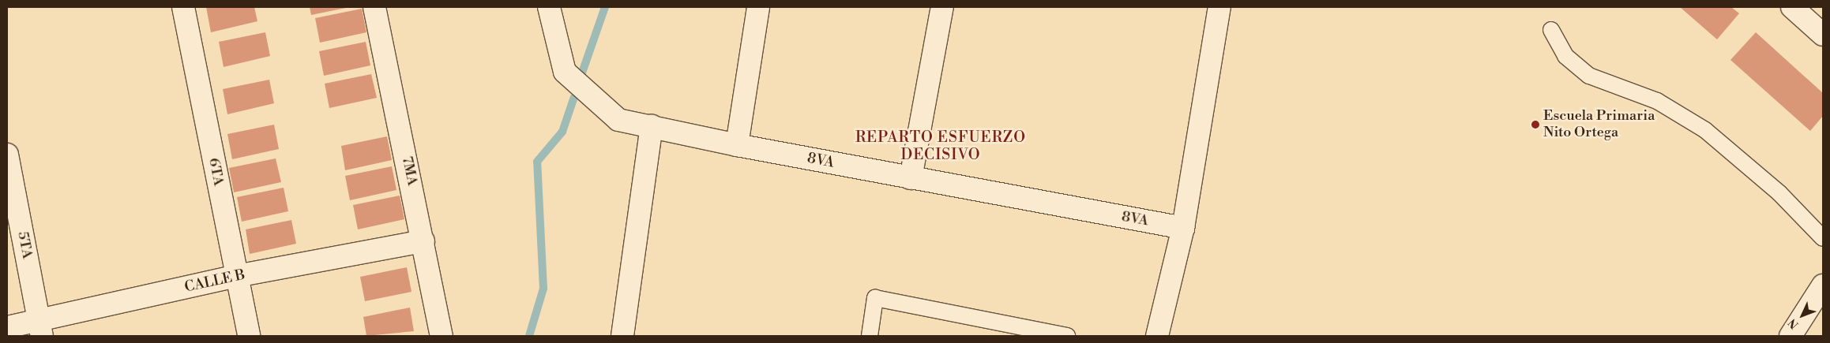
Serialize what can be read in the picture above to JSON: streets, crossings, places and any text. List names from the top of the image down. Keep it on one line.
{"streets":{"street":["8VA","7MA","6TA","5TA","CALLE B"]},"crossings":[["7MA","CALLE B"],["6TA","CALLE B"],["5TA","CALLE B"]],"districts":["REPARTO ESFUERZO DECISIVO"],"places":["Escuela Primaria Nito Ortega"],"north":"bottom left"}
